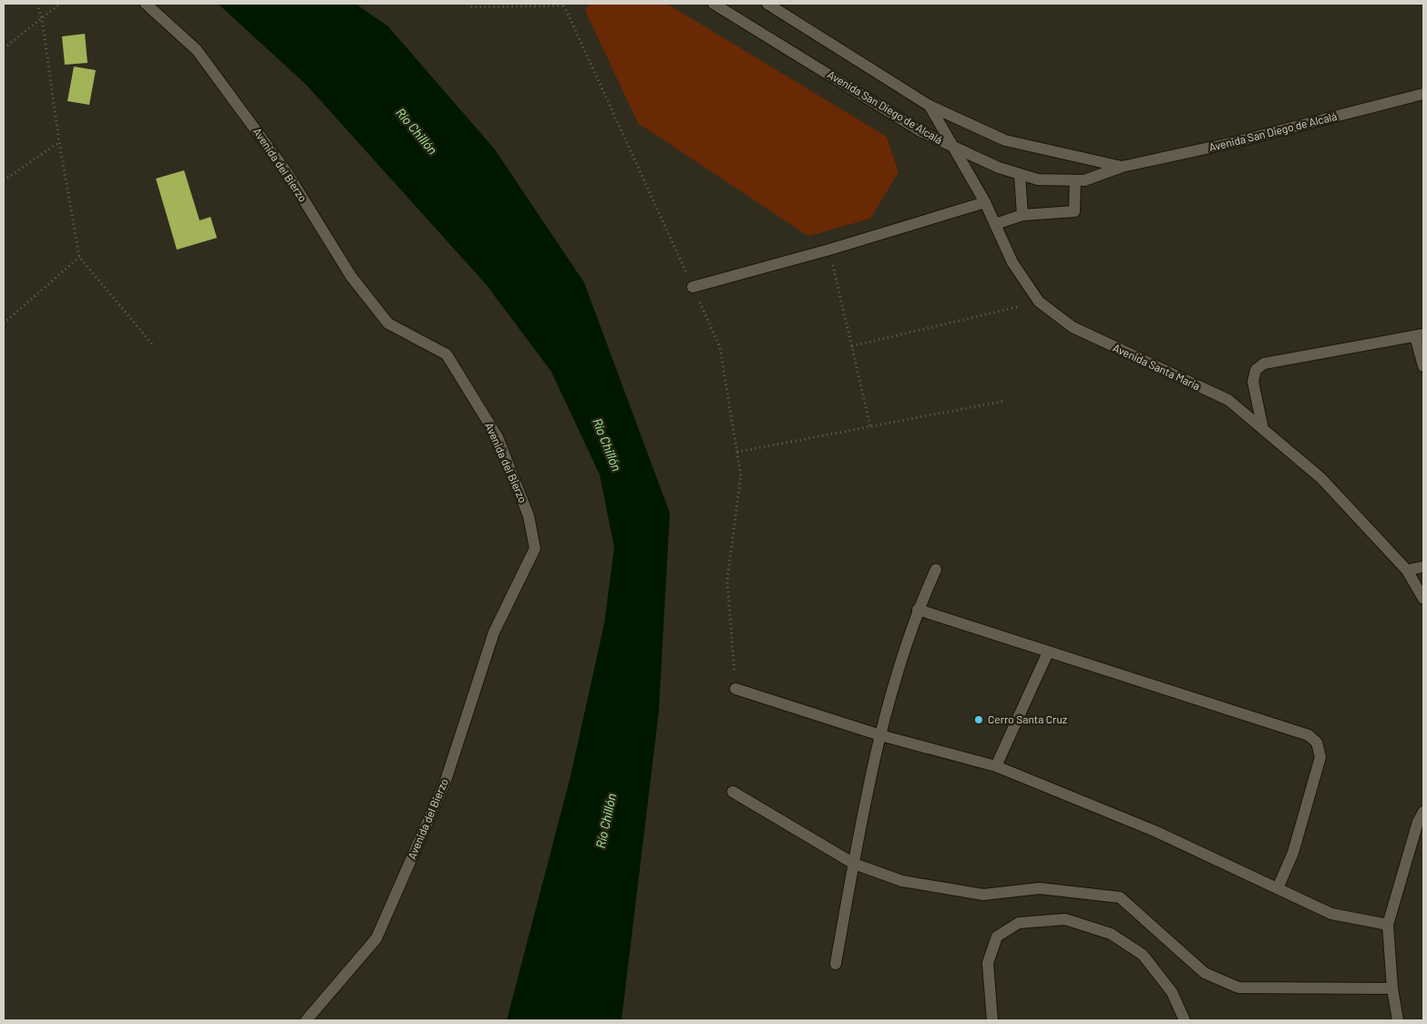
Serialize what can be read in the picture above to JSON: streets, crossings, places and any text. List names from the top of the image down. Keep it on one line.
{"streets":{"street":["Avenida San Diego de Alcalá","Avenida del Bierzo","Avenida Santa María"]},"crossings":[["Avenida San Diego de Alcalá","Avenida Santa María"]],"water":["Río Chillón"],"places":["Cerro Santa Cruz"]}
